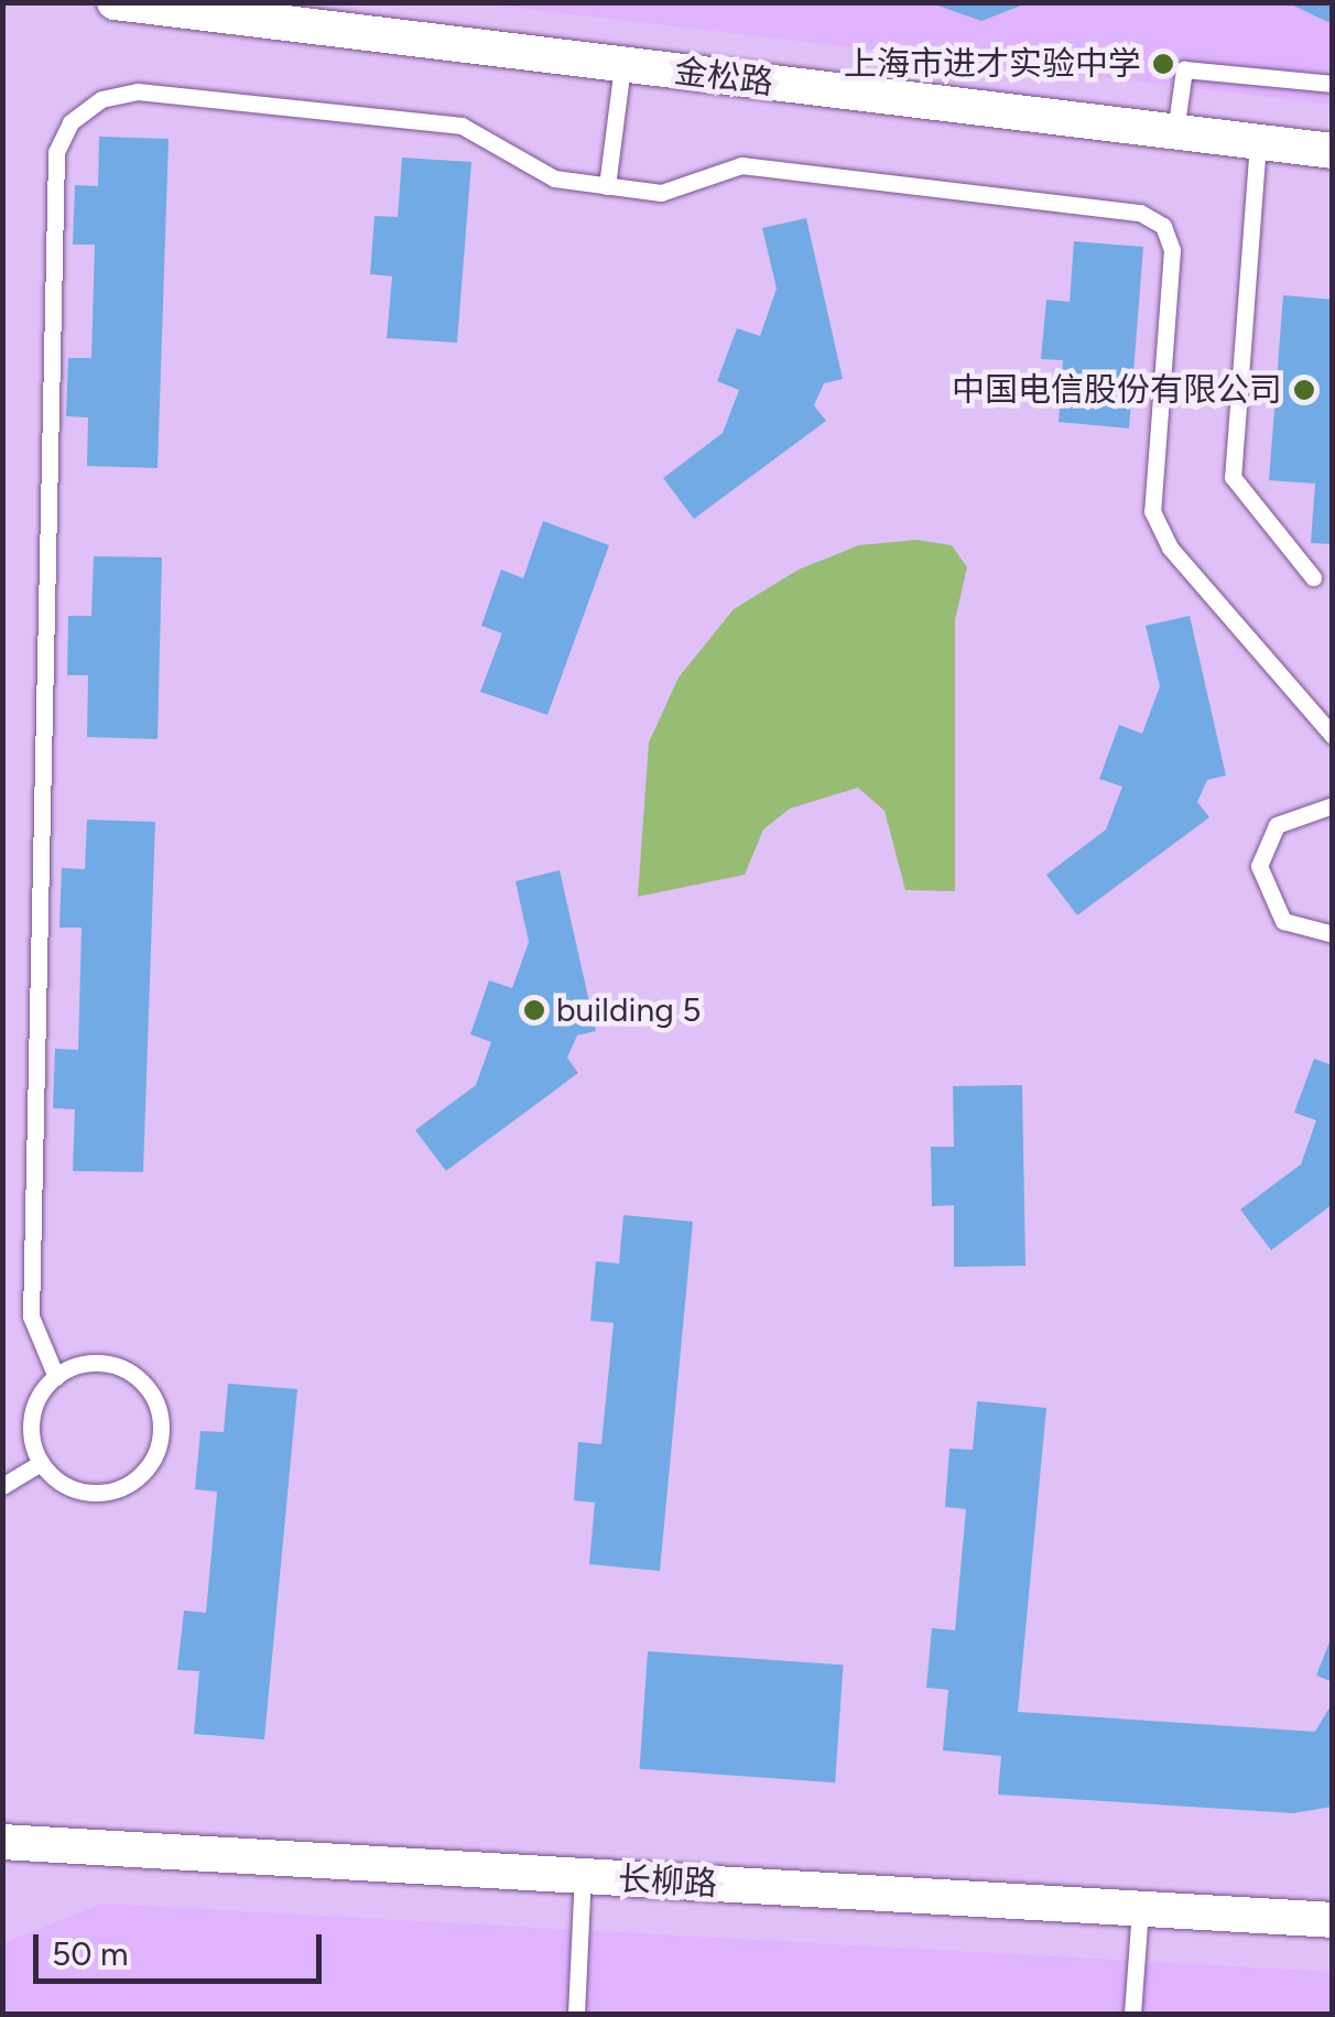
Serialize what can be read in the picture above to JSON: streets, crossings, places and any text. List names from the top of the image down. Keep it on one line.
{"streets":{"street":["金松路","长柳路"]},"places":["上海市进才实验中学","中国电信股份有限公司","building 5"],"scale_bar":"50 m"}
